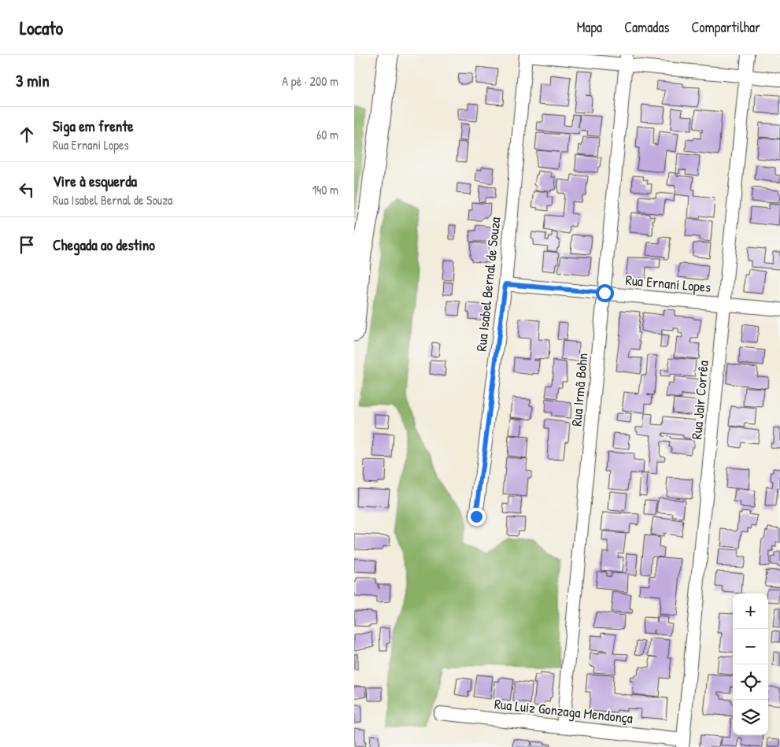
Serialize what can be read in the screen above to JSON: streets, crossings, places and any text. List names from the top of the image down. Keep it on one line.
{"streets":{"street":["Rua Ernani Lopes","Rua Isabel Bernal de Souza","Rua Irmã Bohn","Rua Jair Corrêa","Rua Luiz Gonzaga Mendonça"]},"crossings":[["Rua Ernani Lopes","Rua Isabel Bernal de Souza"],["Rua Ernani Lopes","Rua Irmã Bohn"],["Rua Ernani Lopes","Rua Jair Corrêa"],["Rua Irmã Bohn","Rua Luiz Gonzaga Mendonça"],["Rua Jair Corrêa","Rua Luiz Gonzaga Mendonça"]],"page":{"header":"Locato","nav":["Mapa","Camadas","Compartilhar"],"heading":["3 min","A pé · 200 m"],"list":[["Siga em frente","Rua Ernani Lopes","60 m"],["Vire à esquerda","Rua Isabel Bernal de Souza","140 m"],"Chegada ao destino"],"map_buttons":["+","−"]}}
